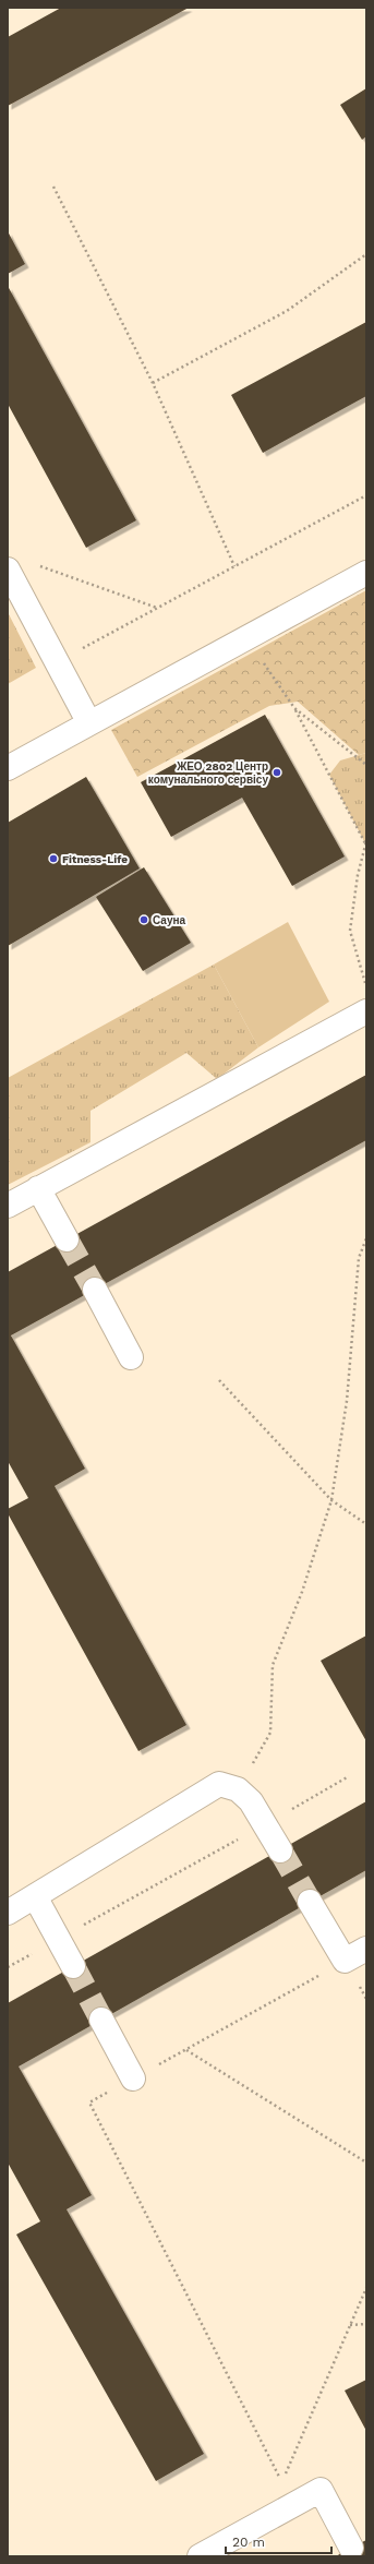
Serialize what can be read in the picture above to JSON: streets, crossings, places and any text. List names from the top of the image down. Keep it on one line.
{"places":["ЖЕО 2802 Центр комунального сервісу","Fitness-Life","Сауна"],"scale_bar":"20 m"}
